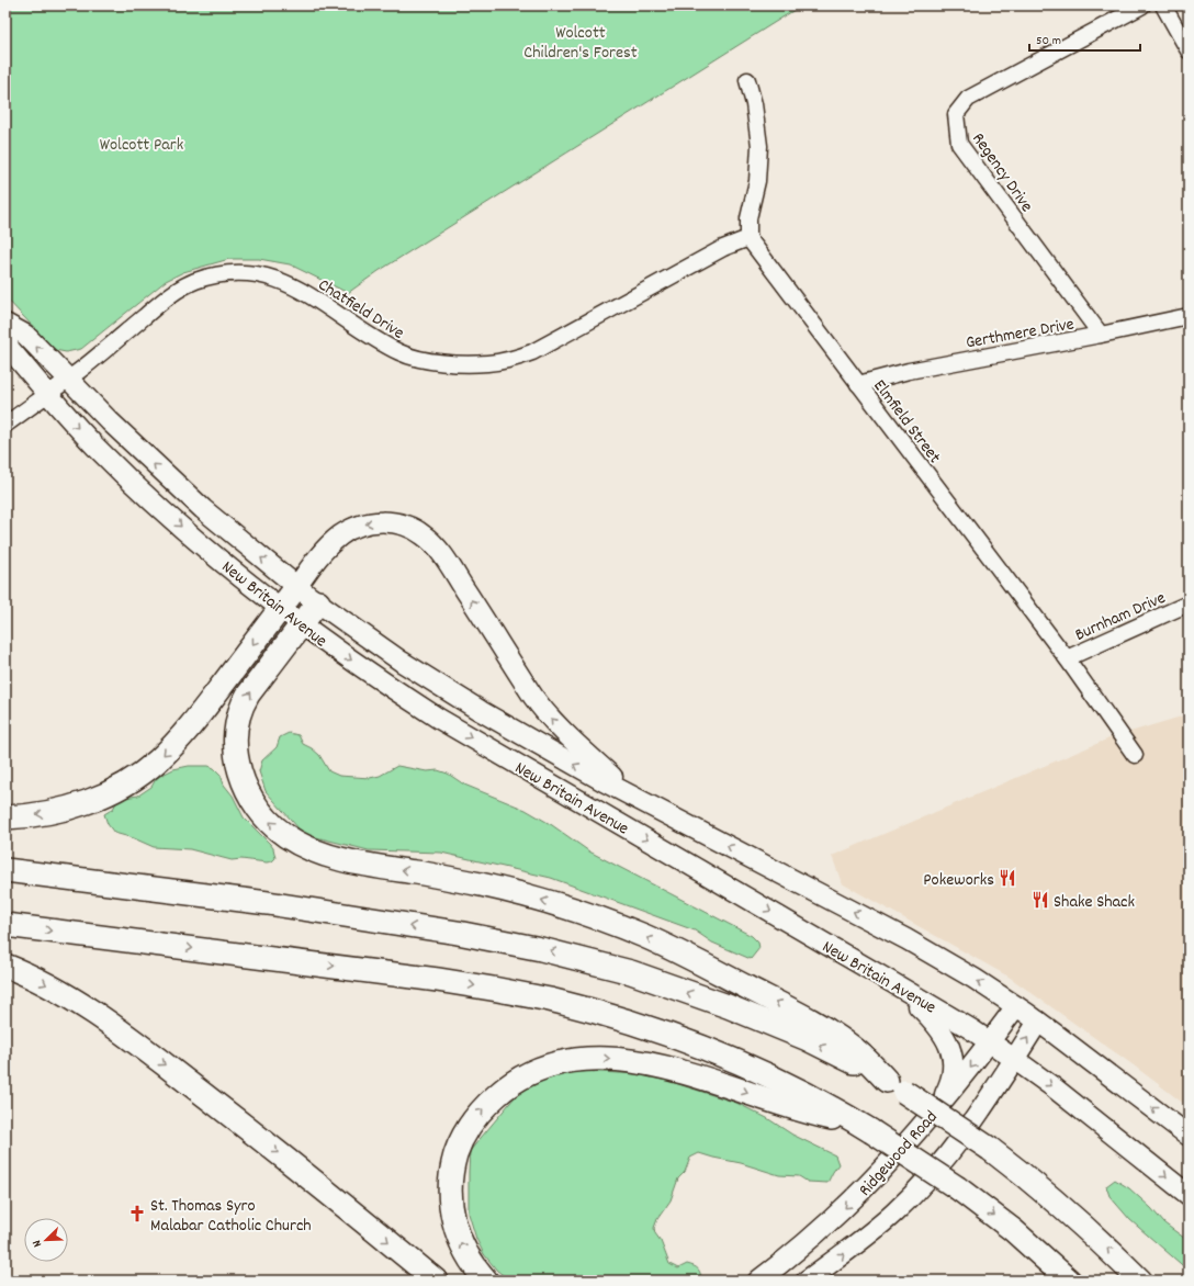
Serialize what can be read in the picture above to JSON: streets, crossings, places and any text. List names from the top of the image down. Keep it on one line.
{"streets":{"main road":["New Britain Avenue","Ridgewood Road"],"street":["Regency Drive","Chatfield Drive","Gerthmere Drive","Elmfield Street","Burnham Drive"]},"crossings":[["Regency Drive","Gerthmere Drive"],["Chatfield Drive","Elmfield Street"],["Chatfield Drive","New Britain Avenue"],["Gerthmere Drive","Elmfield Street"],["Elmfield Street","Burnham Drive"],["New Britain Avenue","Ridgewood Road"]],"parks":["Wolcott Children's Forest","Wolcott Park"],"places":{"restaurant":["Pokeworks","Shake Shack"],"church":["St. Thomas Syro Malabar Catholic Church"]},"scale_bar":"50 m","north":"bottom left"}
